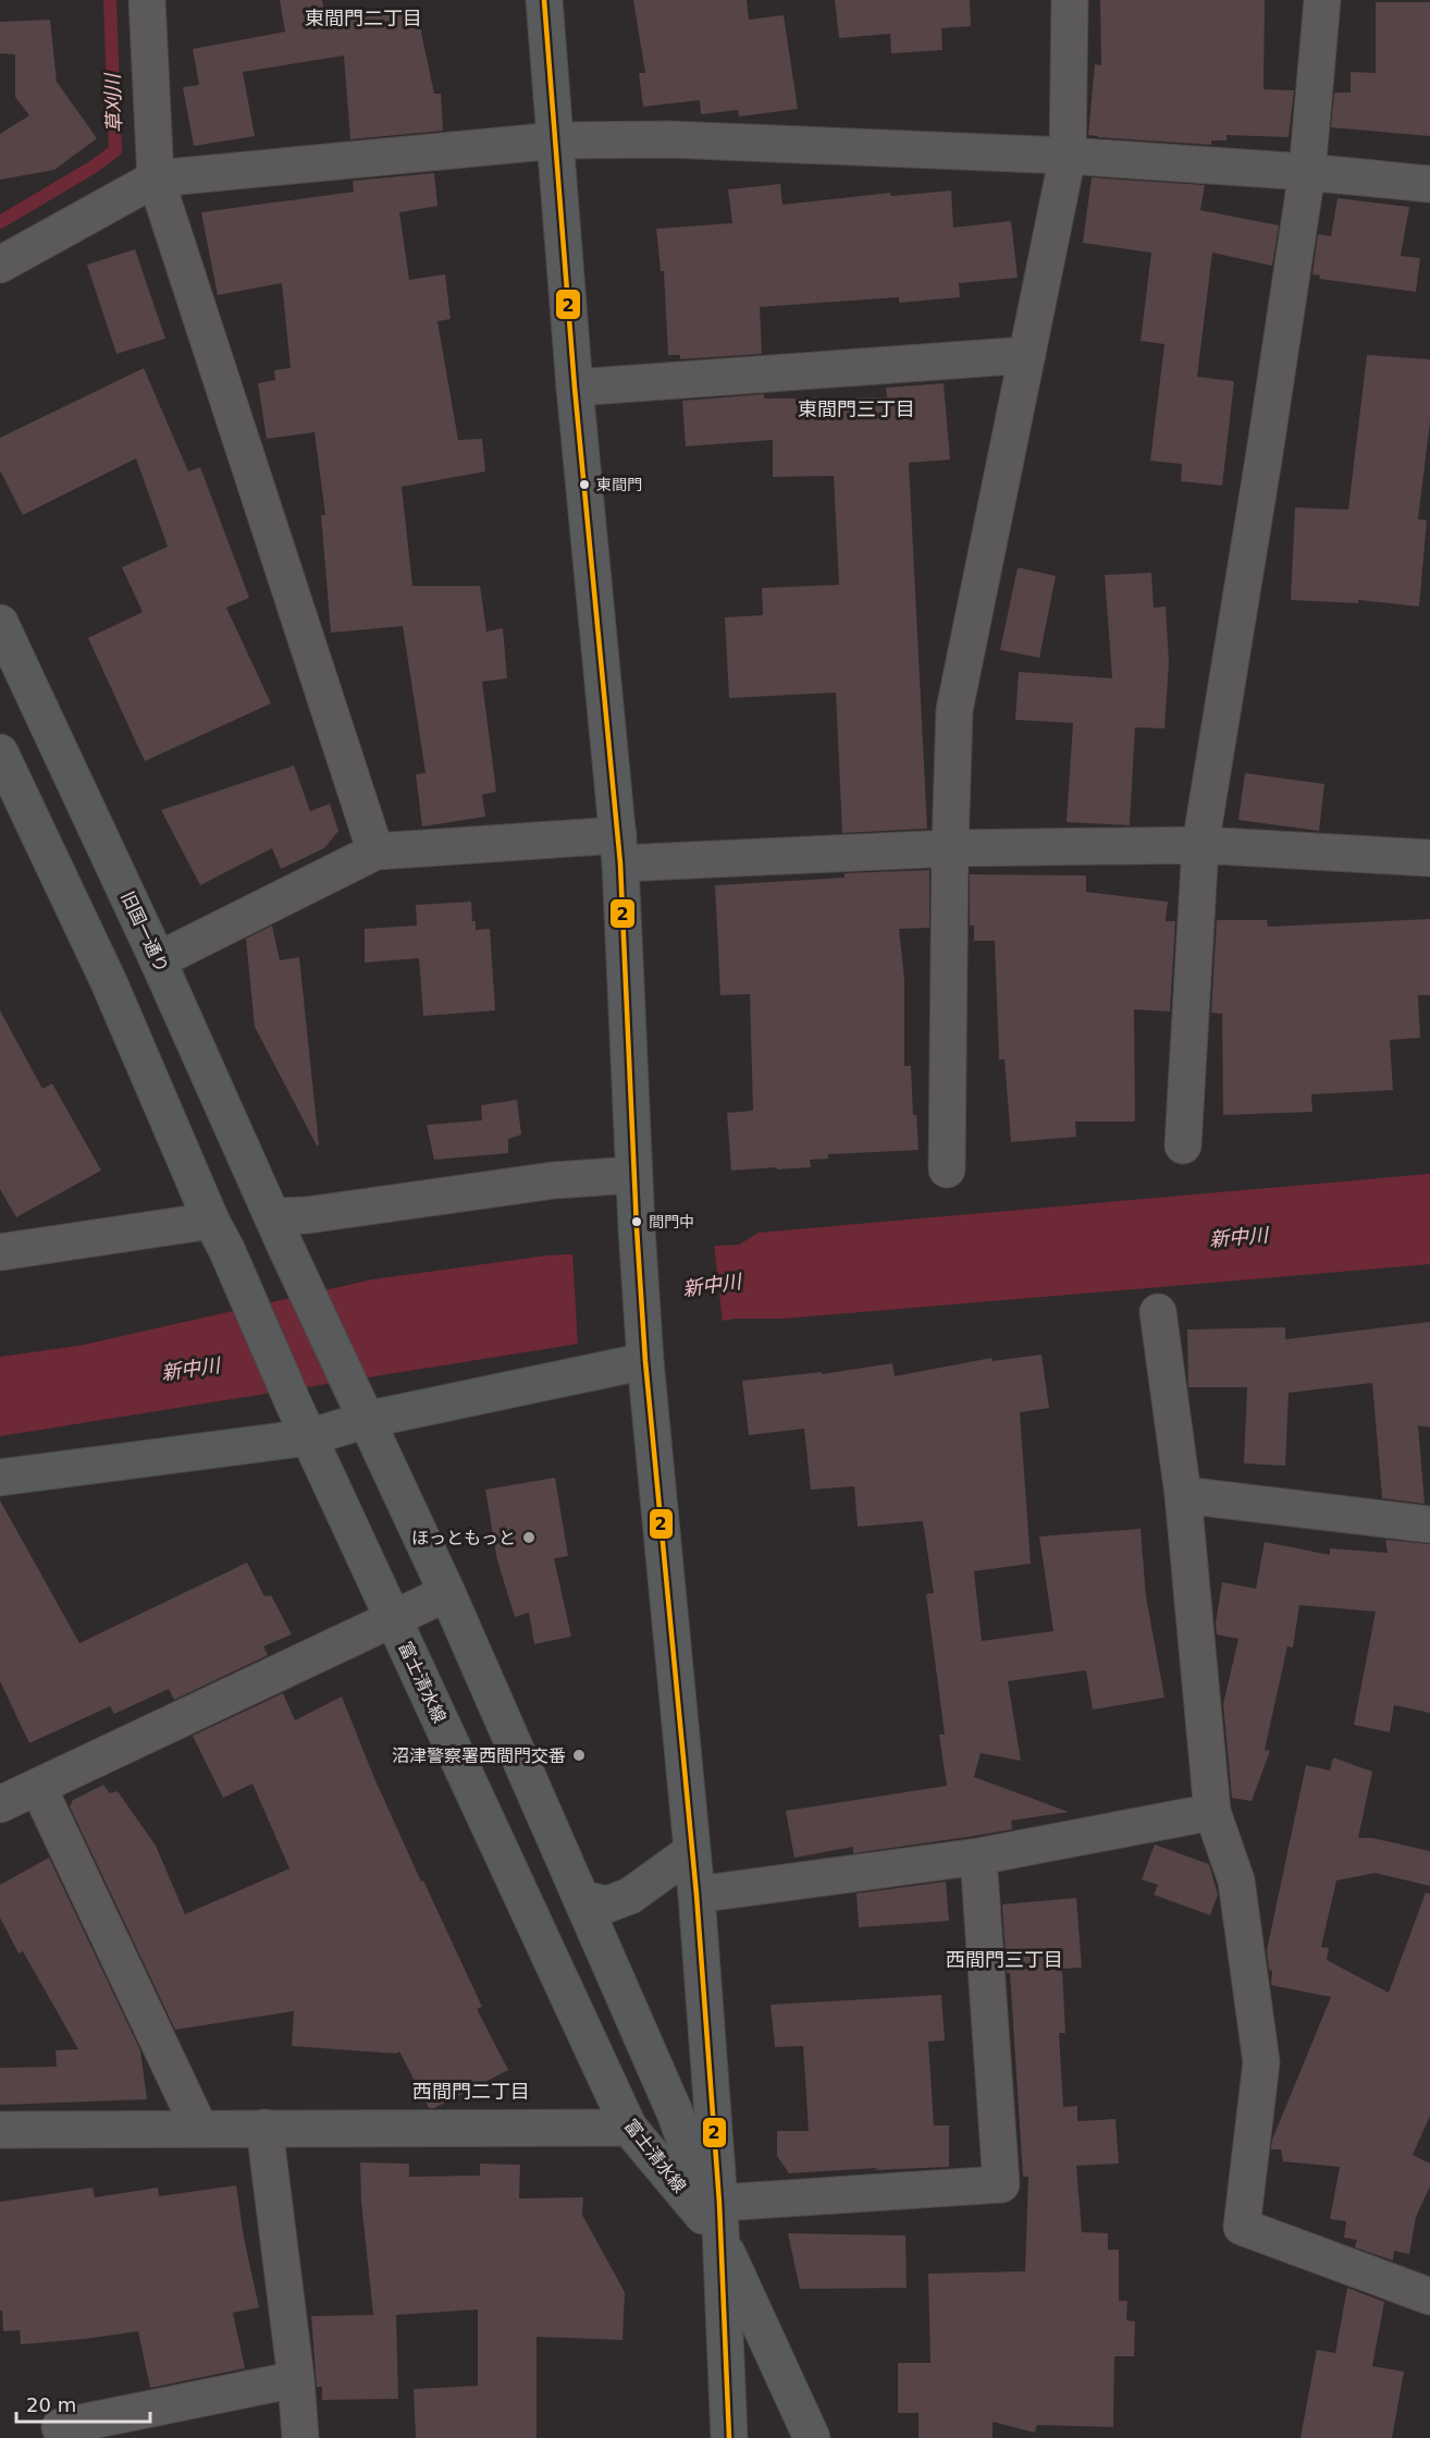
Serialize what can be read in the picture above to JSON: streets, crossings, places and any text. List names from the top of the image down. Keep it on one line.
{"streets":{"main road":["旧国一通り","富士清水線"]},"crossings":[["旧国一通り","富士清水線"]],"districts":["東間門二丁目","東間門三丁目","西間門三丁目","西間門二丁目"],"water":["草刈川","新中川"],"places":["東間門","間門中","ほっともっと","沼津警察署西間門交番"],"lines":["transit line 2"],"scale_bar":"20 m"}
